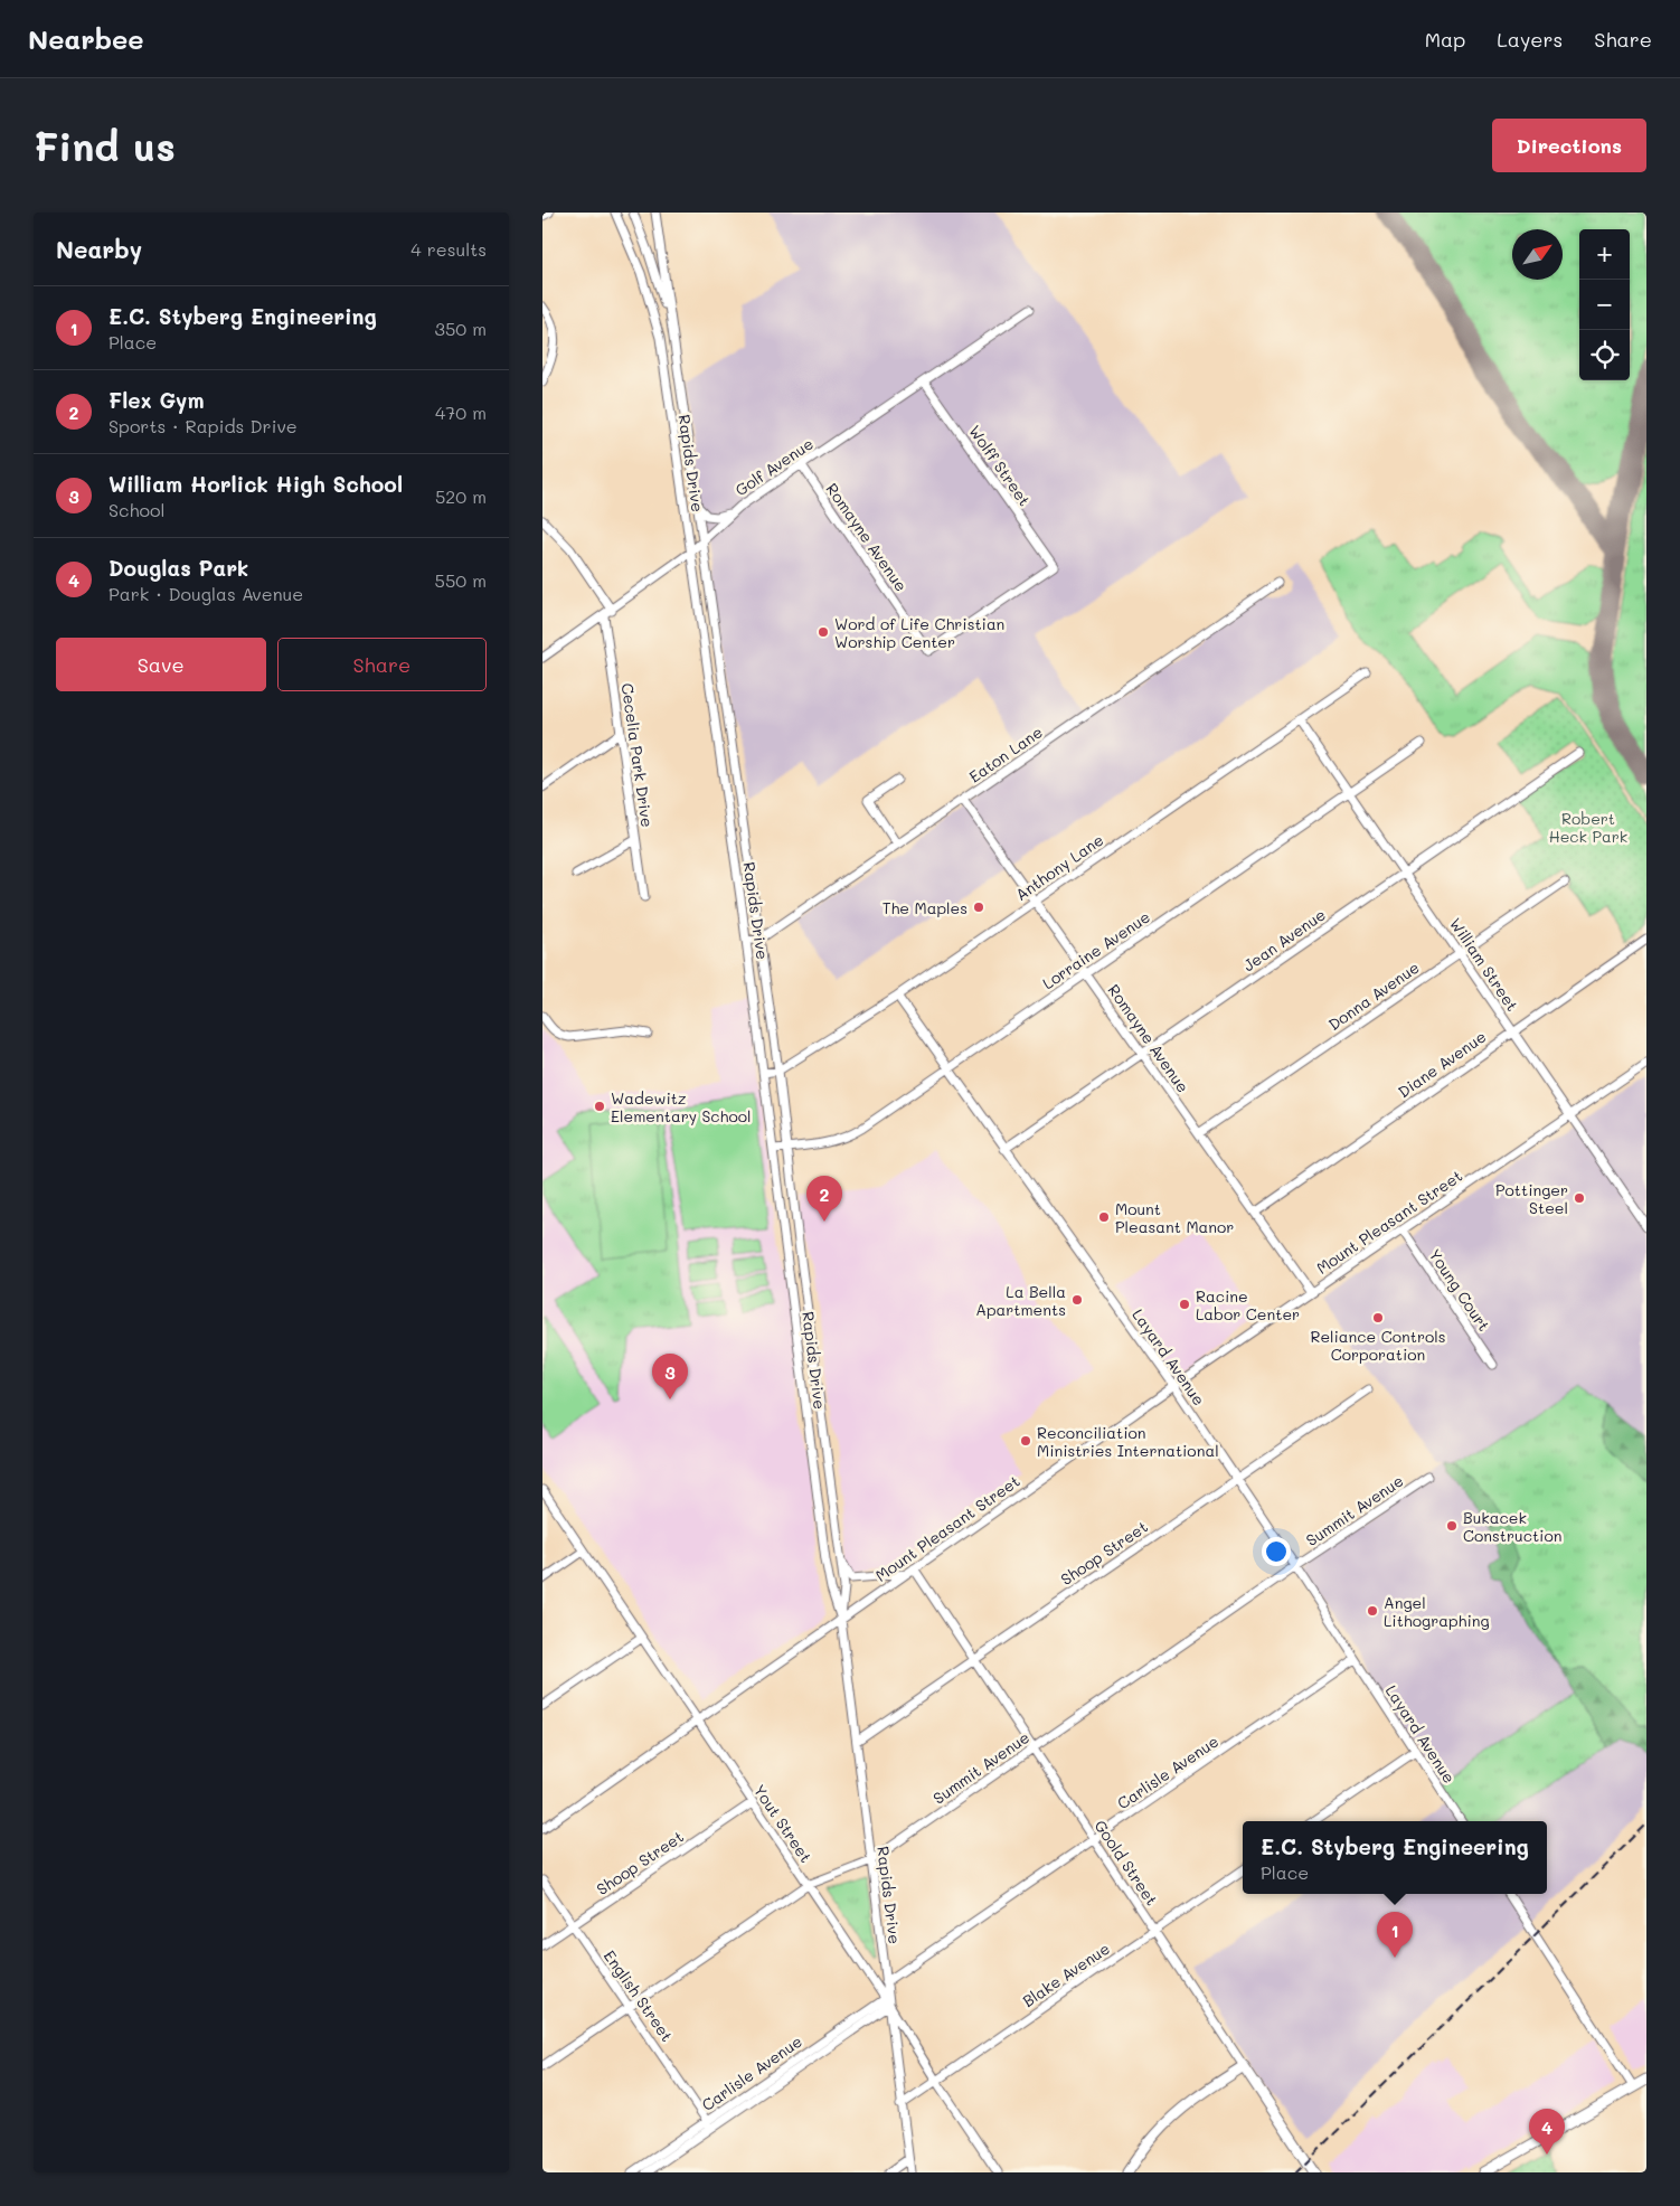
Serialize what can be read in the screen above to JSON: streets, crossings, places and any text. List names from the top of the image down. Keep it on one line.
{"streets":{"main road":["Goold Street"],"street":["Rapids Drive","Wolff Street","Golf Avenue","Romayne Avenue","Eaton Lane","Cecelia Park Drive","Anthony Lane","Jean Avenue","Lorraine Avenue","William Street","Donna Avenue","Diane Avenue","Mount Pleasant Street","Young Court","Layard Avenue","Summit Avenue","Shoop Street","Carlisle Avenue","Yout Street","Blake Avenue","English Street"]},"crossings":[["Rapids Drive","Golf Avenue"],["Rapids Drive","Eaton Lane"],["Rapids Drive","Anthony Lane"],["Rapids Drive","Lorraine Avenue"],["Rapids Drive","Mount Pleasant Street"],["Rapids Drive","Summit Avenue"],["Rapids Drive","Shoop Street"],["Rapids Drive","Carlisle Avenue"],["Rapids Drive","Yout Street"],["Rapids Drive","Blake Avenue"],["Wolff Street","Golf Avenue"],["Wolff Street","Romayne Avenue"],["Golf Avenue","Romayne Avenue"],["Golf Avenue","Cecelia Park Drive"],["Romayne Avenue","Eaton Lane"],["Romayne Avenue","Anthony Lane"],["Romayne Avenue","Jean Avenue"],["Romayne Avenue","Lorraine Avenue"],["Romayne Avenue","Donna Avenue"],["Romayne Avenue","Diane Avenue"],["Romayne Avenue","Mount Pleasant Street"],["Anthony Lane","William Street"],["Anthony Lane","Layard Avenue"],["Jean Avenue","William Street"],["Jean Avenue","Layard Avenue"],["Lorraine Avenue","William Street"],["Lorraine Avenue","Layard Avenue"],["William Street","Donna Avenue"],["William Street","Diane Avenue"],["William Street","Mount Pleasant Street"],["Mount Pleasant Street","Young Court"],["Mount Pleasant Street","Layard Avenue"],["Mount Pleasant Street","Yout Street"],["Mount Pleasant Street","Goold Street"],["Layard Avenue","Summit Avenue"],["Layard Avenue","Shoop Street"],["Layard Avenue","Carlisle Avenue"],["Summit Avenue","Yout Street"],["Summit Avenue","Goold Street"],["Summit Avenue","English Street"],["Shoop Street","Yout Street"],["Shoop Street","Goold Street"],["Shoop Street","English Street"],["Carlisle Avenue","Yout Street"],["Carlisle Avenue","Goold Street"],["Carlisle Avenue","English Street"],["Yout Street","Blake Avenue"],["Goold Street","Blake Avenue"]],"parks":["Robert Heck Park"],"places":["Word of Life Christian Worship Center","The Maples","Wadewitz Elementary School","Pottinger Steel","Mount Pleasant Manor","La Bella Apartments","Racine Labor Center","Reliance Controls Corporation","Reconciliation Ministries International","Bukacek Construction","Angel Lithographing"],"north":"top right","page":{"header":"Nearbee","nav":["Map","Layers","Share"],"buttons":["Directions",["Save","Share"]],"title":"Find us","heading":["Nearby","4 results"],"map_buttons":["+","−"],"list":[{"mark":"1","name":"E.C. Styberg Engineering","note":"Place","value":"350 m"},{"mark":"2","name":"Flex Gym","note":"Sports · Rapids Drive","value":"470 m"},{"mark":"3","name":"William Horlick High School","note":"School","value":"520 m"},{"mark":"4","name":"Douglas Park","note":"Park · Douglas Avenue","value":"550 m"}],"pins":["2","3","1","4"],"popup":["E.C. Styberg Engineering","Place"]}}
